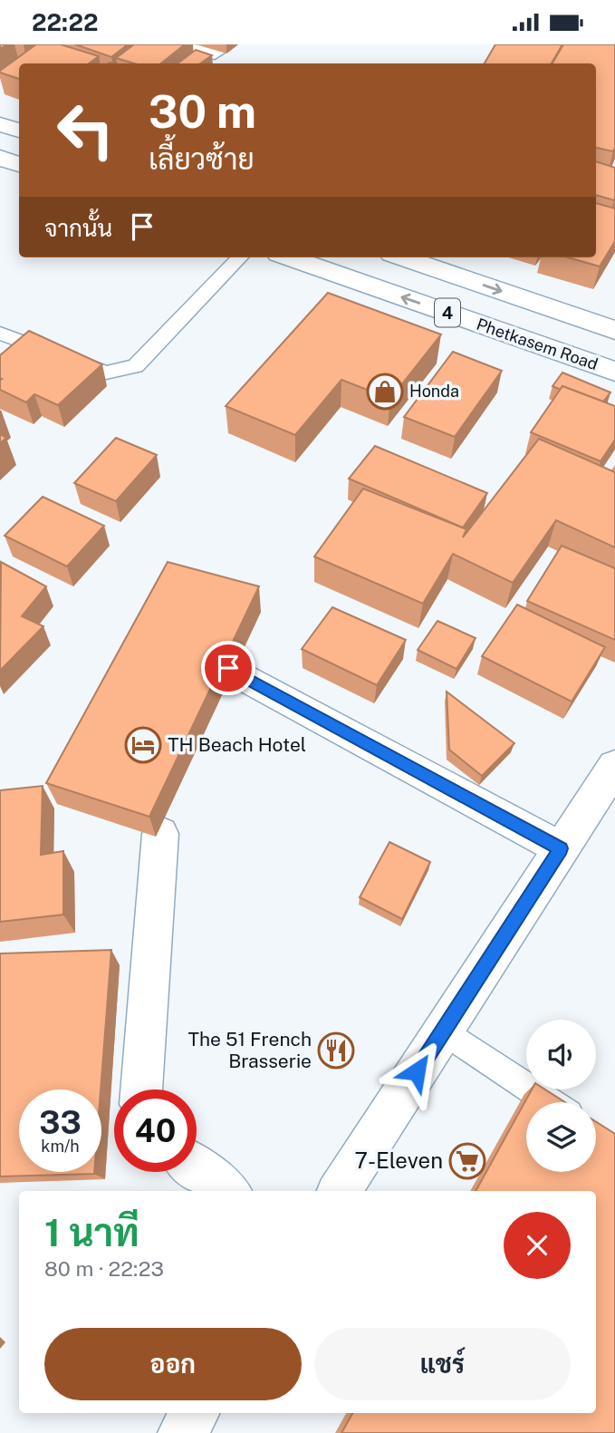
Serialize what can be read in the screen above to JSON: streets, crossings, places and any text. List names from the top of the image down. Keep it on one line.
{"streets":{"street":["4","Phetkasem Road"]},"places":{"shop":["Honda"],"hotel":["TH Beach Hotel"],"restaurant":["The 51 French Brasserie"],"supermarket":["7-Eleven"]},"page":{"status":"22:22","turn":["30 m","เลี้ยวซ้าย"],"then":"จากนั้น","speed":"33 km/h","limit":"40","heading":["1 นาที","80 m · 22:23"],"buttons":["ออก","แชร์"]}}
